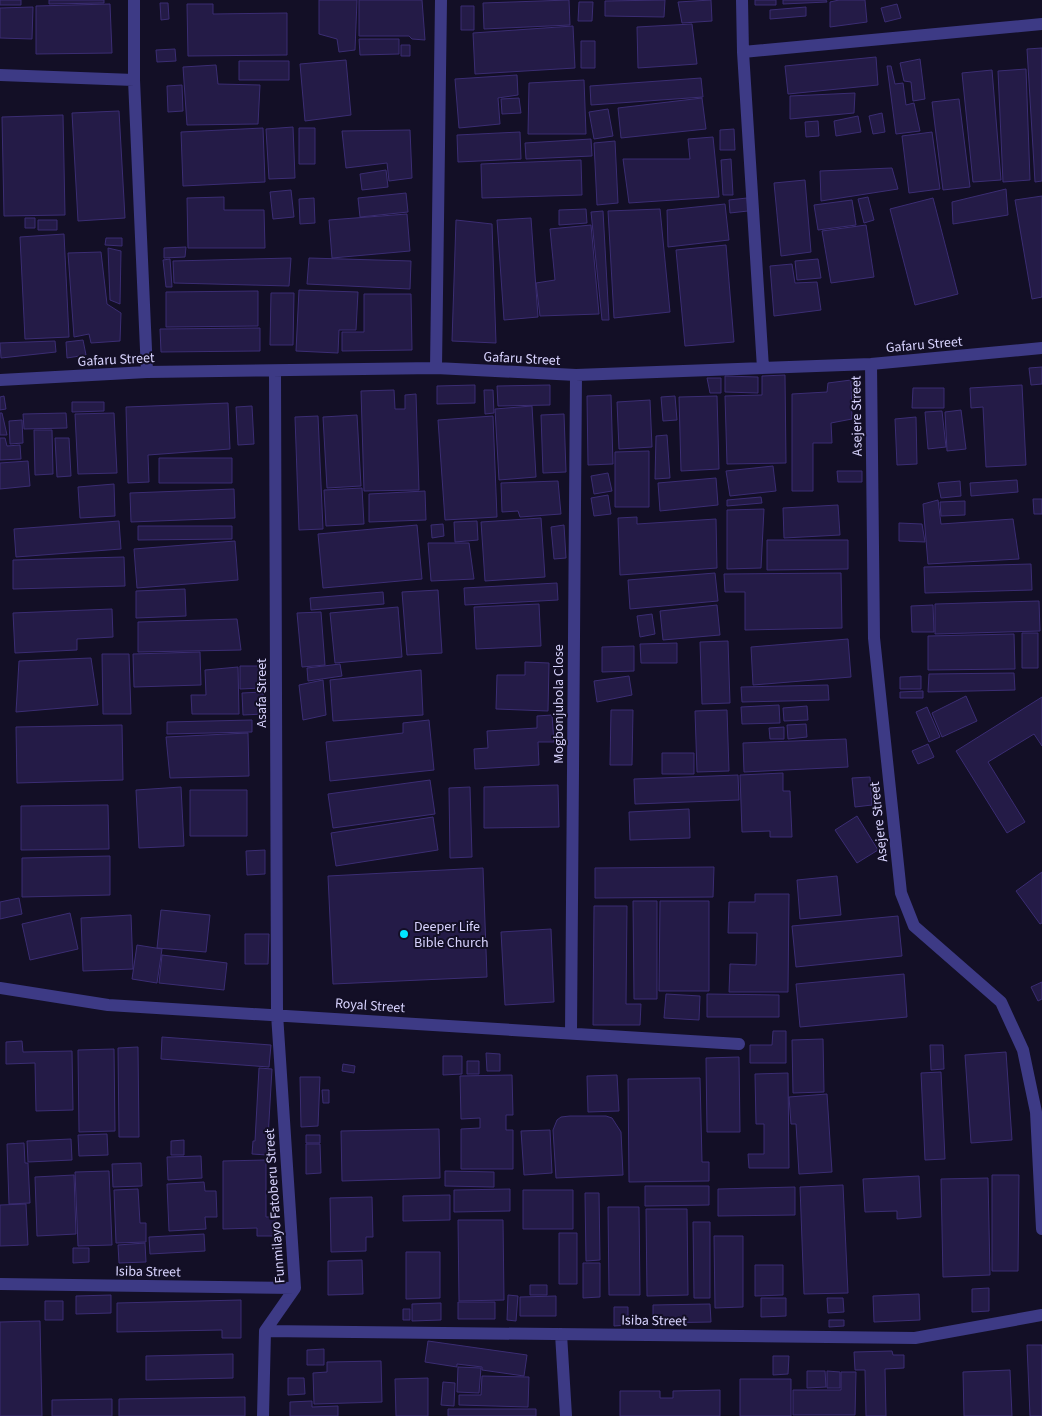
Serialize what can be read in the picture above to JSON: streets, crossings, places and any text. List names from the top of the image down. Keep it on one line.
{"streets":{"street":["Gafaru Street","Asejere Street","Asafa Street","Mogbonjubola Close","Royal Street","Funmilayo Fatoberu Street","Isiba Street"]},"crossings":[["Gafaru Street","Asejere Street"],["Gafaru Street","Asafa Street"],["Gafaru Street","Mogbonjubola Close"],["Asafa Street","Royal Street"],["Asafa Street","Funmilayo Fatoberu Street"],["Mogbonjubola Close","Royal Street"],["Royal Street","Funmilayo Fatoberu Street"],["Funmilayo Fatoberu Street","Isiba Street"]],"places":["Deeper Life Bible Church"]}
